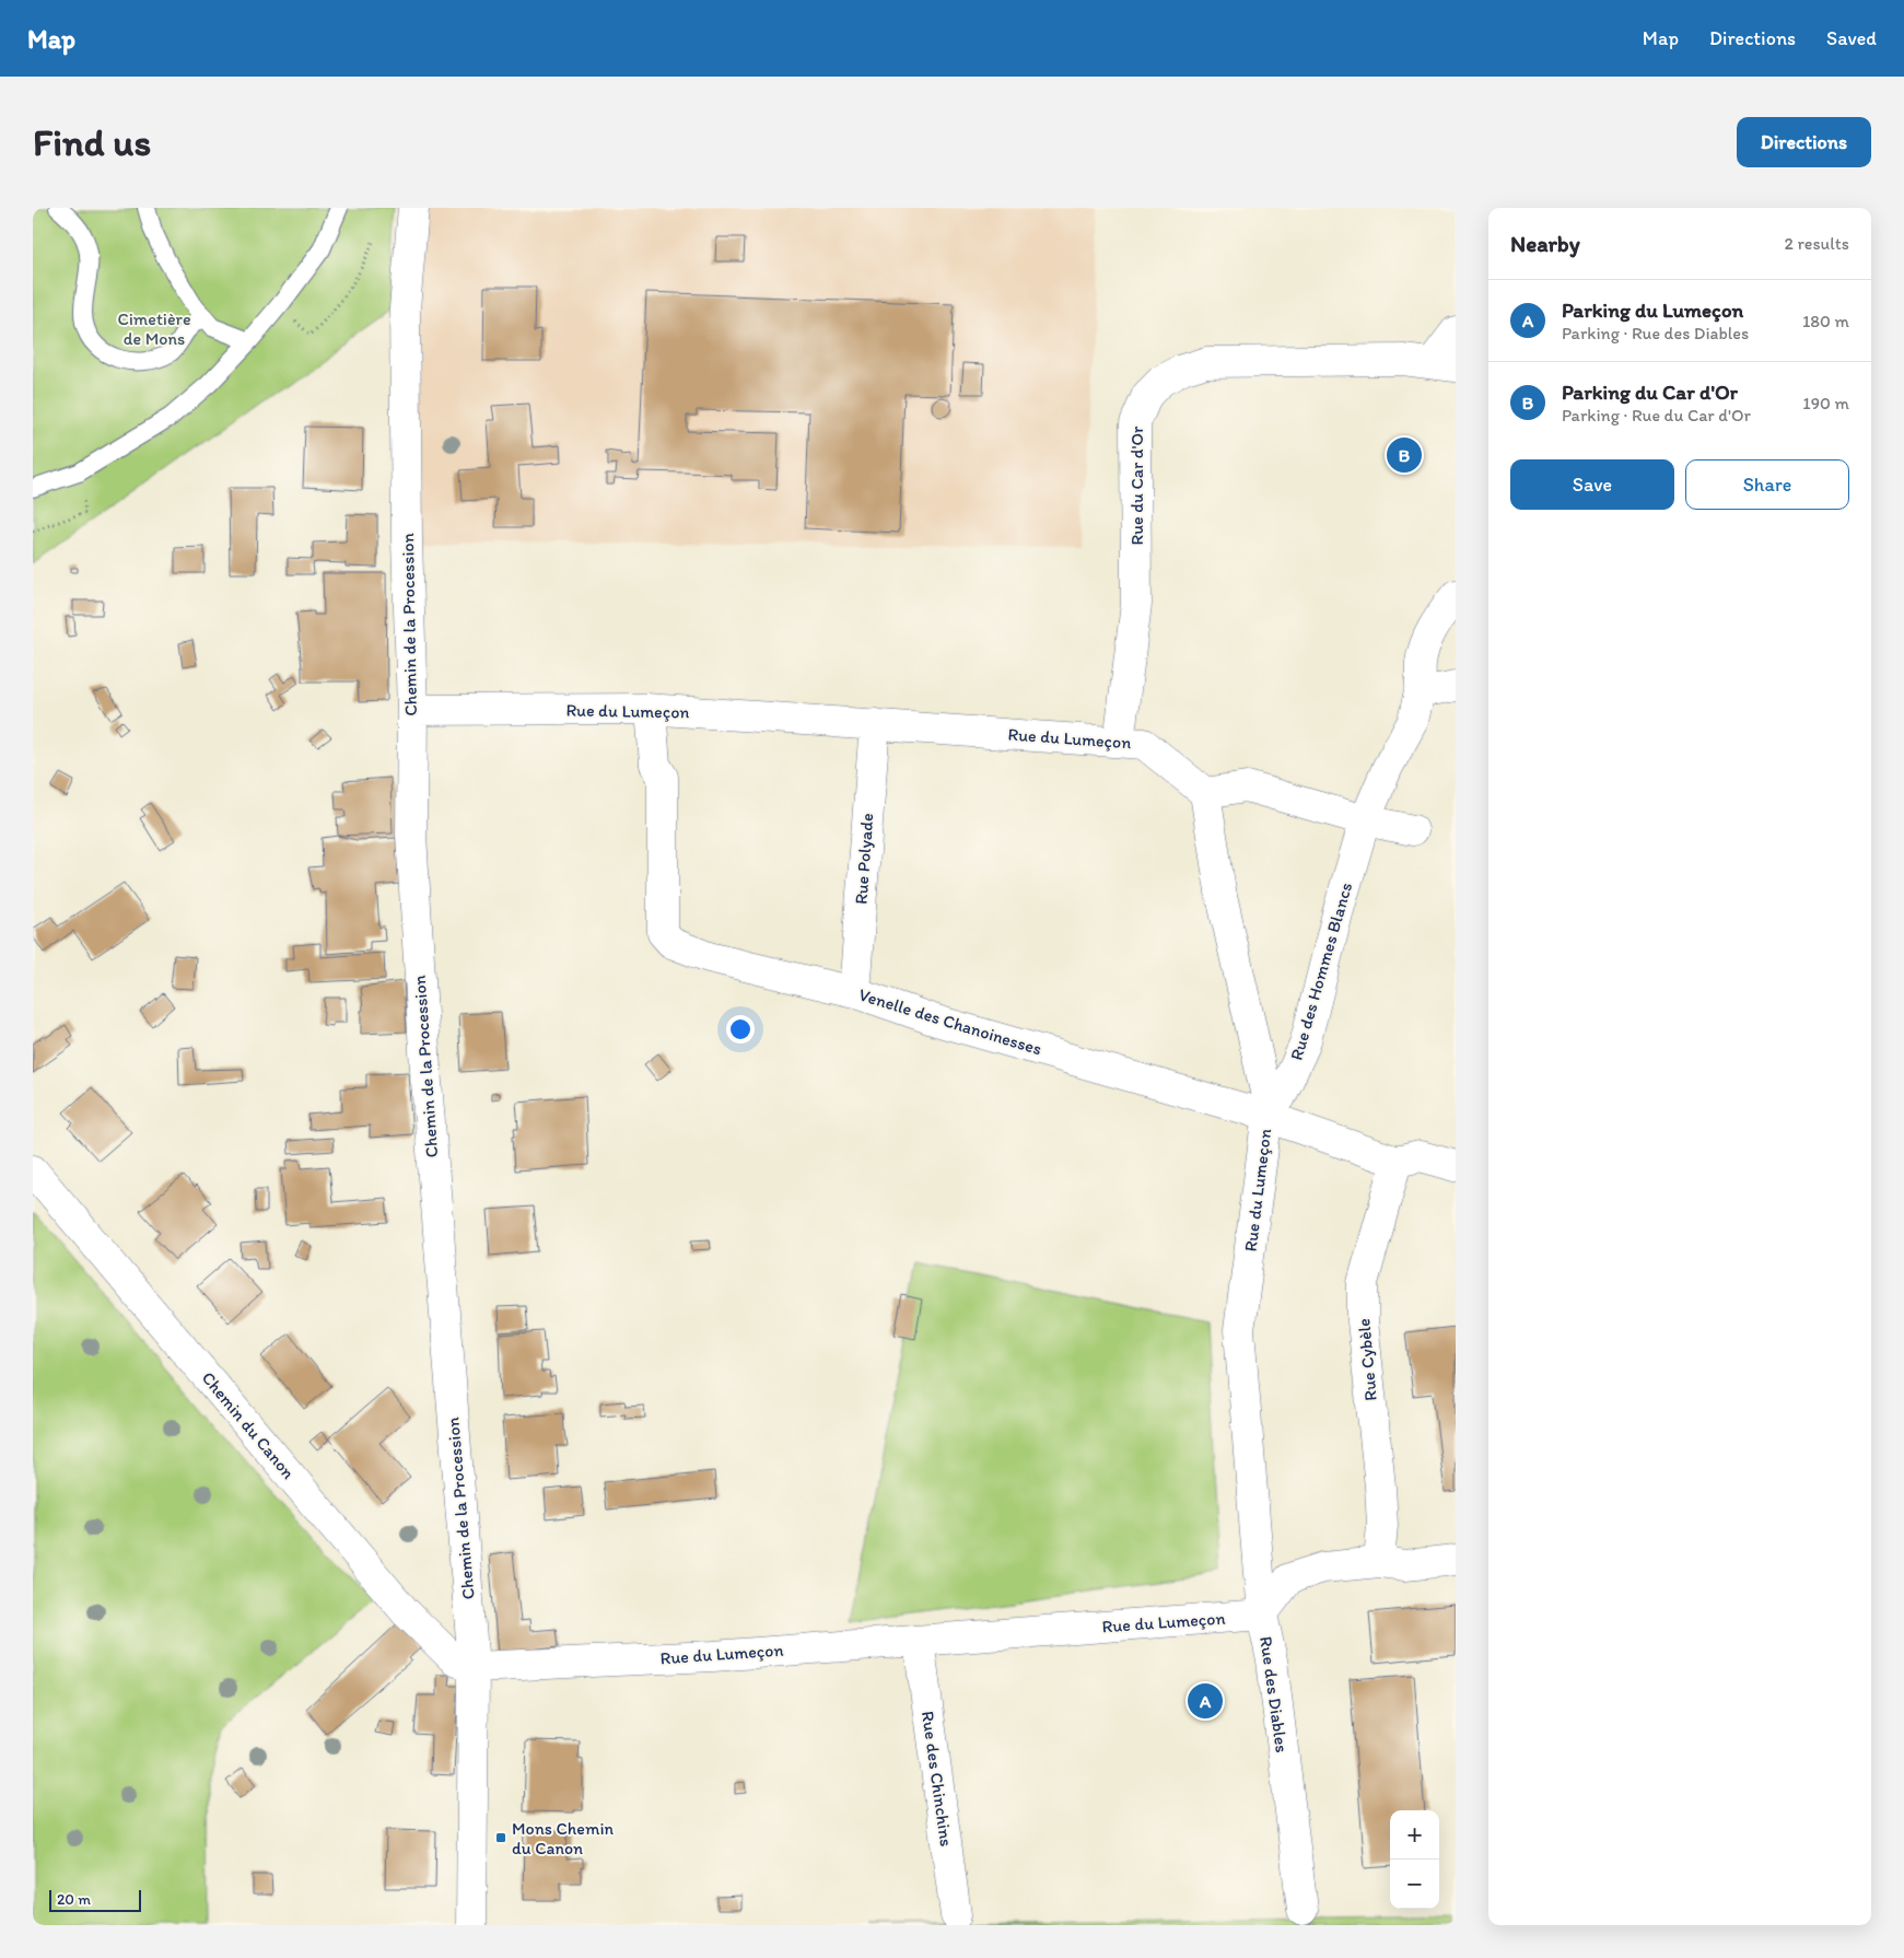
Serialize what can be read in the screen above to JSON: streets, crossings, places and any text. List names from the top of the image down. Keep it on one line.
{"streets":{"street":["Rue du Car d'Or","Chemin de la Procession","Rue du Lumeçon","Rue Polyade","Rue des Hommes Blancs","Venelle des Chanoinesses","Rue Cybèle","Chemin du Canon","Rue des Diables","Rue des Chinchins"]},"crossings":[["Rue du Car d'Or","Rue du Lumeçon"],["Chemin de la Procession","Rue du Lumeçon"],["Chemin de la Procession","Chemin du Canon"],["Rue du Lumeçon","Rue Polyade"],["Rue du Lumeçon","Rue des Hommes Blancs"],["Rue du Lumeçon","Venelle des Chanoinesses"],["Rue du Lumeçon","Chemin du Canon"],["Rue du Lumeçon","Rue des Diables"],["Rue du Lumeçon","Rue des Chinchins"],["Rue Polyade","Venelle des Chanoinesses"],["Rue des Hommes Blancs","Venelle des Chanoinesses"],["Venelle des Chanoinesses","Rue Cybèle"],["Rue Cybèle","Rue des Diables"]],"parks":["Cimetière de Mons"],"places":{"transit":["Mons Chemin du Canon"]},"scale_bar":"20 m","page":{"header":"Map","nav":["Map","Directions","Saved"],"buttons":["Directions",["Save","Share"]],"title":"Find us","heading":["Nearby","2 results"],"list":[{"mark":"A","name":"Parking du Lumeçon","note":"Parking · Rue des Diables","value":"180 m"},{"mark":"B","name":"Parking du Car d'Or","note":"Parking · Rue du Car d'Or","value":"190 m"}],"pins":["B","A"],"map_buttons":["+","−"],"scale":"20 m"}}
